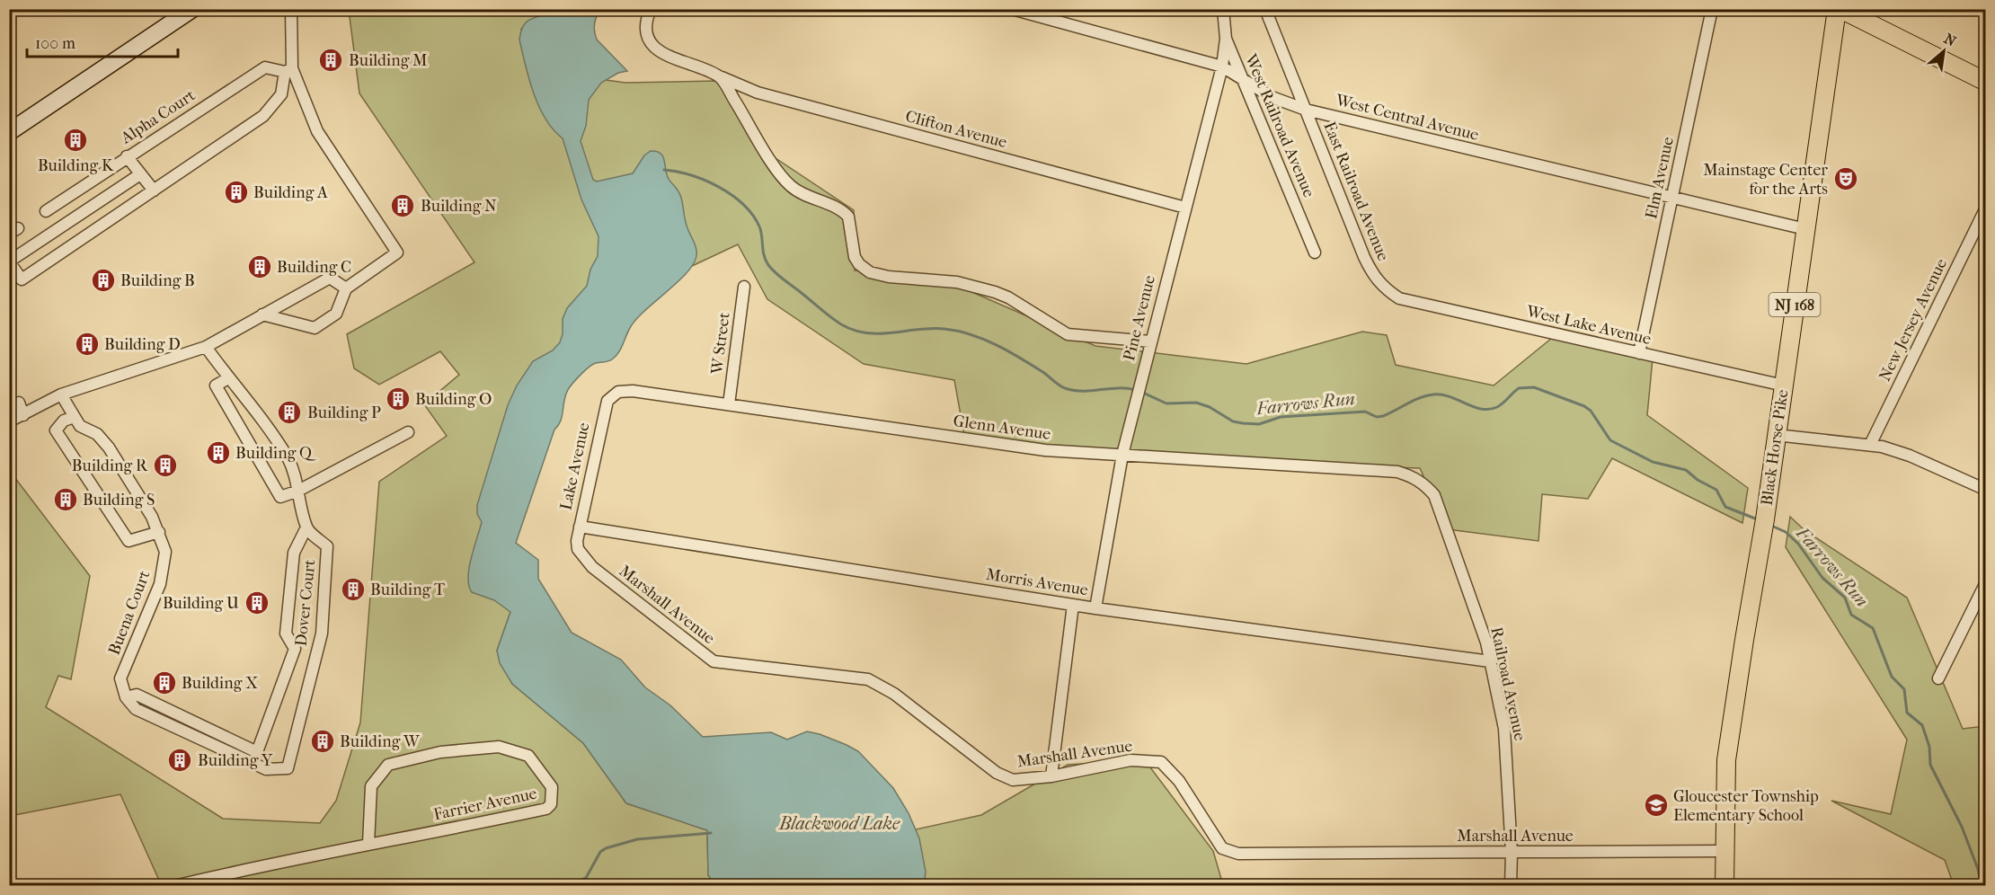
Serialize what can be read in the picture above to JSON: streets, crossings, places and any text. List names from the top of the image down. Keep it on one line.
{"streets":{"main road":["NJ 168","Black Horse Pike"],"street":["Alpha Court","West Central Avenue","West Railroad Avenue","Clifton Avenue","Elm Avenue","East Railroad Avenue","Pine Avenue","New Jersey Avenue","West Lake Avenue","W Street","Glenn Avenue","Lake Avenue","Morris Avenue","Dover Court","Marshall Avenue","Buena Court","Railroad Avenue","Farrier Avenue"]},"crossings":[["West Central Avenue","West Railroad Avenue"],["West Central Avenue","Elm Avenue"],["West Central Avenue","East Railroad Avenue"],["West Central Avenue","Pine Avenue"],["West Central Avenue","Black Horse Pike"],["West Railroad Avenue","Pine Avenue"],["Clifton Avenue","Pine Avenue"],["Elm Avenue","West Lake Avenue"],["East Railroad Avenue","West Lake Avenue"],["Pine Avenue","Glenn Avenue"],["Pine Avenue","Morris Avenue"],["West Lake Avenue","Black Horse Pike"],["W Street","Glenn Avenue"],["Glenn Avenue","Lake Avenue"],["Glenn Avenue","Railroad Avenue"],["Black Horse Pike","Marshall Avenue"],["Lake Avenue","Morris Avenue"],["Lake Avenue","Marshall Avenue"],["Morris Avenue","Marshall Avenue"],["Morris Avenue","Railroad Avenue"],["Dover Court","Buena Court"],["Marshall Avenue","Railroad Avenue"]],"water":["Farrows Run","Blackwood Lake"],"places":{"building":["Building M","Building K","Building A","Building N","Building C","Building B","Building D","Building O","Building P","Building Q","Building R","Building S","Building T","Building U","Building X","Building W","Building Y"],"theatre":["Mainstage Center for the Arts"],"school or university":["Gloucester Township Elementary School"]},"scale_bar":"100 m","north":"top right"}
